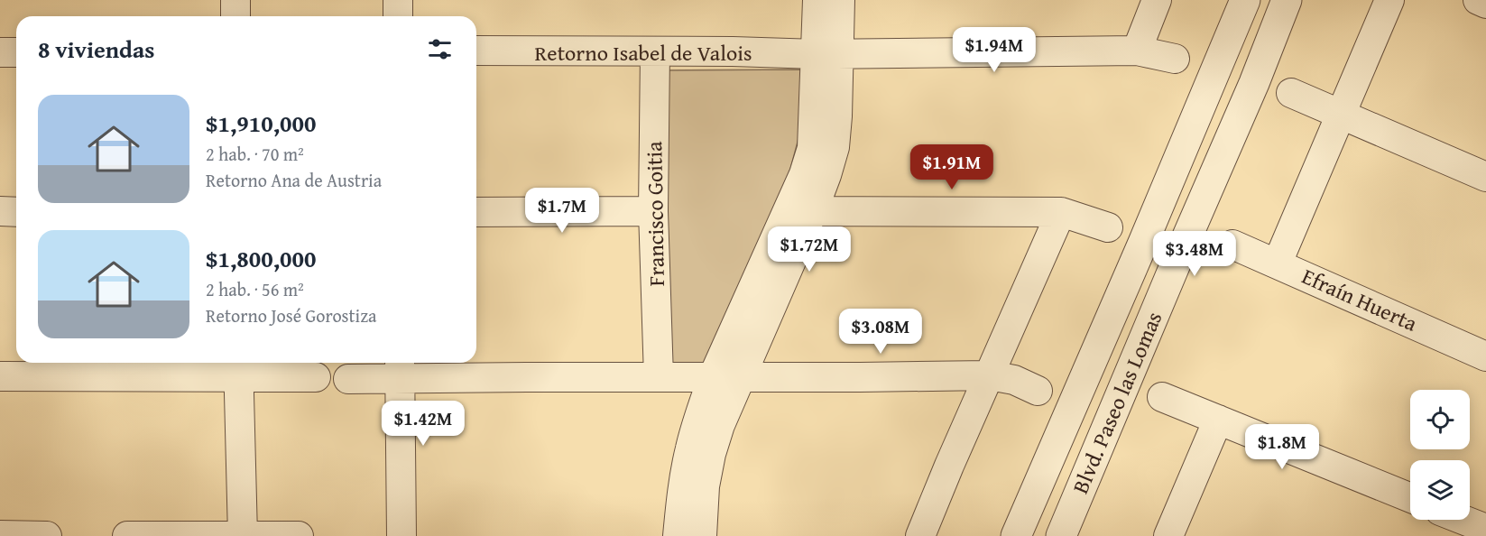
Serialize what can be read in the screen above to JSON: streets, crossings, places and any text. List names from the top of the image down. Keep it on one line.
{"streets":{"street":["Retorno Isabel de Valois","Francisco Goitia","Efraín Huerta","Blvd. Paseo las Lomas"]},"crossings":[["Retorno Isabel de Valois","Francisco Goitia"]],"page":{"heading":"8 viviendas","price":["$1.94M","$1.91M","$1.7M","$1.72M","$3.48M","$3.08M","$1.42M","$1.8M"],"list":[{"name":"$1,910,000","note":"2 hab. · 70 m² · Retorno Ana de Austria"},{"name":"$1,800,000","note":"2 hab. · 56 m² · Retorno José Gorostiza"}]}}
